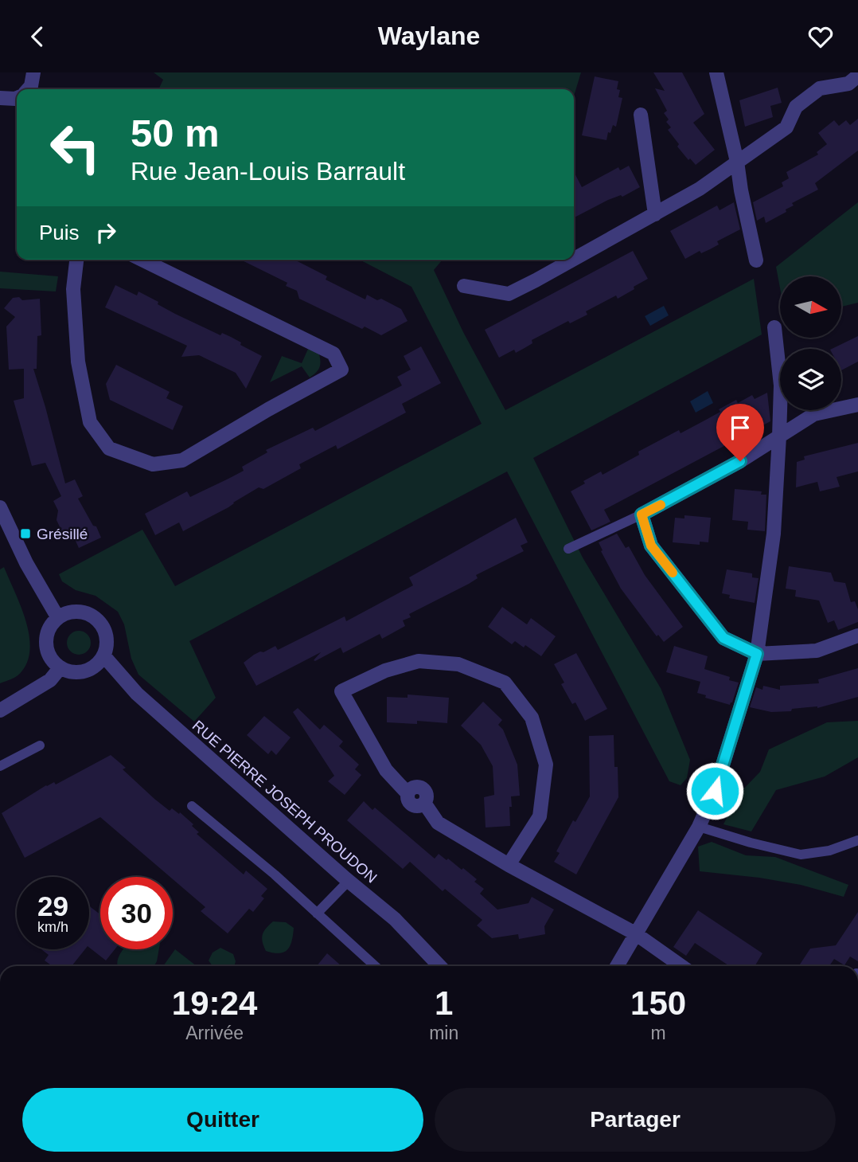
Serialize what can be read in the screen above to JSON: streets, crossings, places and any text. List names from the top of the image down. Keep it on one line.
{"streets":{"street":["RUE PIERRE JOSEPH PROUDON"]},"places":{"transit":["Grésillé"]},"north":"right","page":{"header":"Waylane","turn":["50 m","Rue Jean-Louis Barrault"],"then":"Puis","speed":"29 km/h","limit":"30","eta":["19:24","Arrivée","1","min","150","m"],"buttons":["Quitter","Partager"]}}
